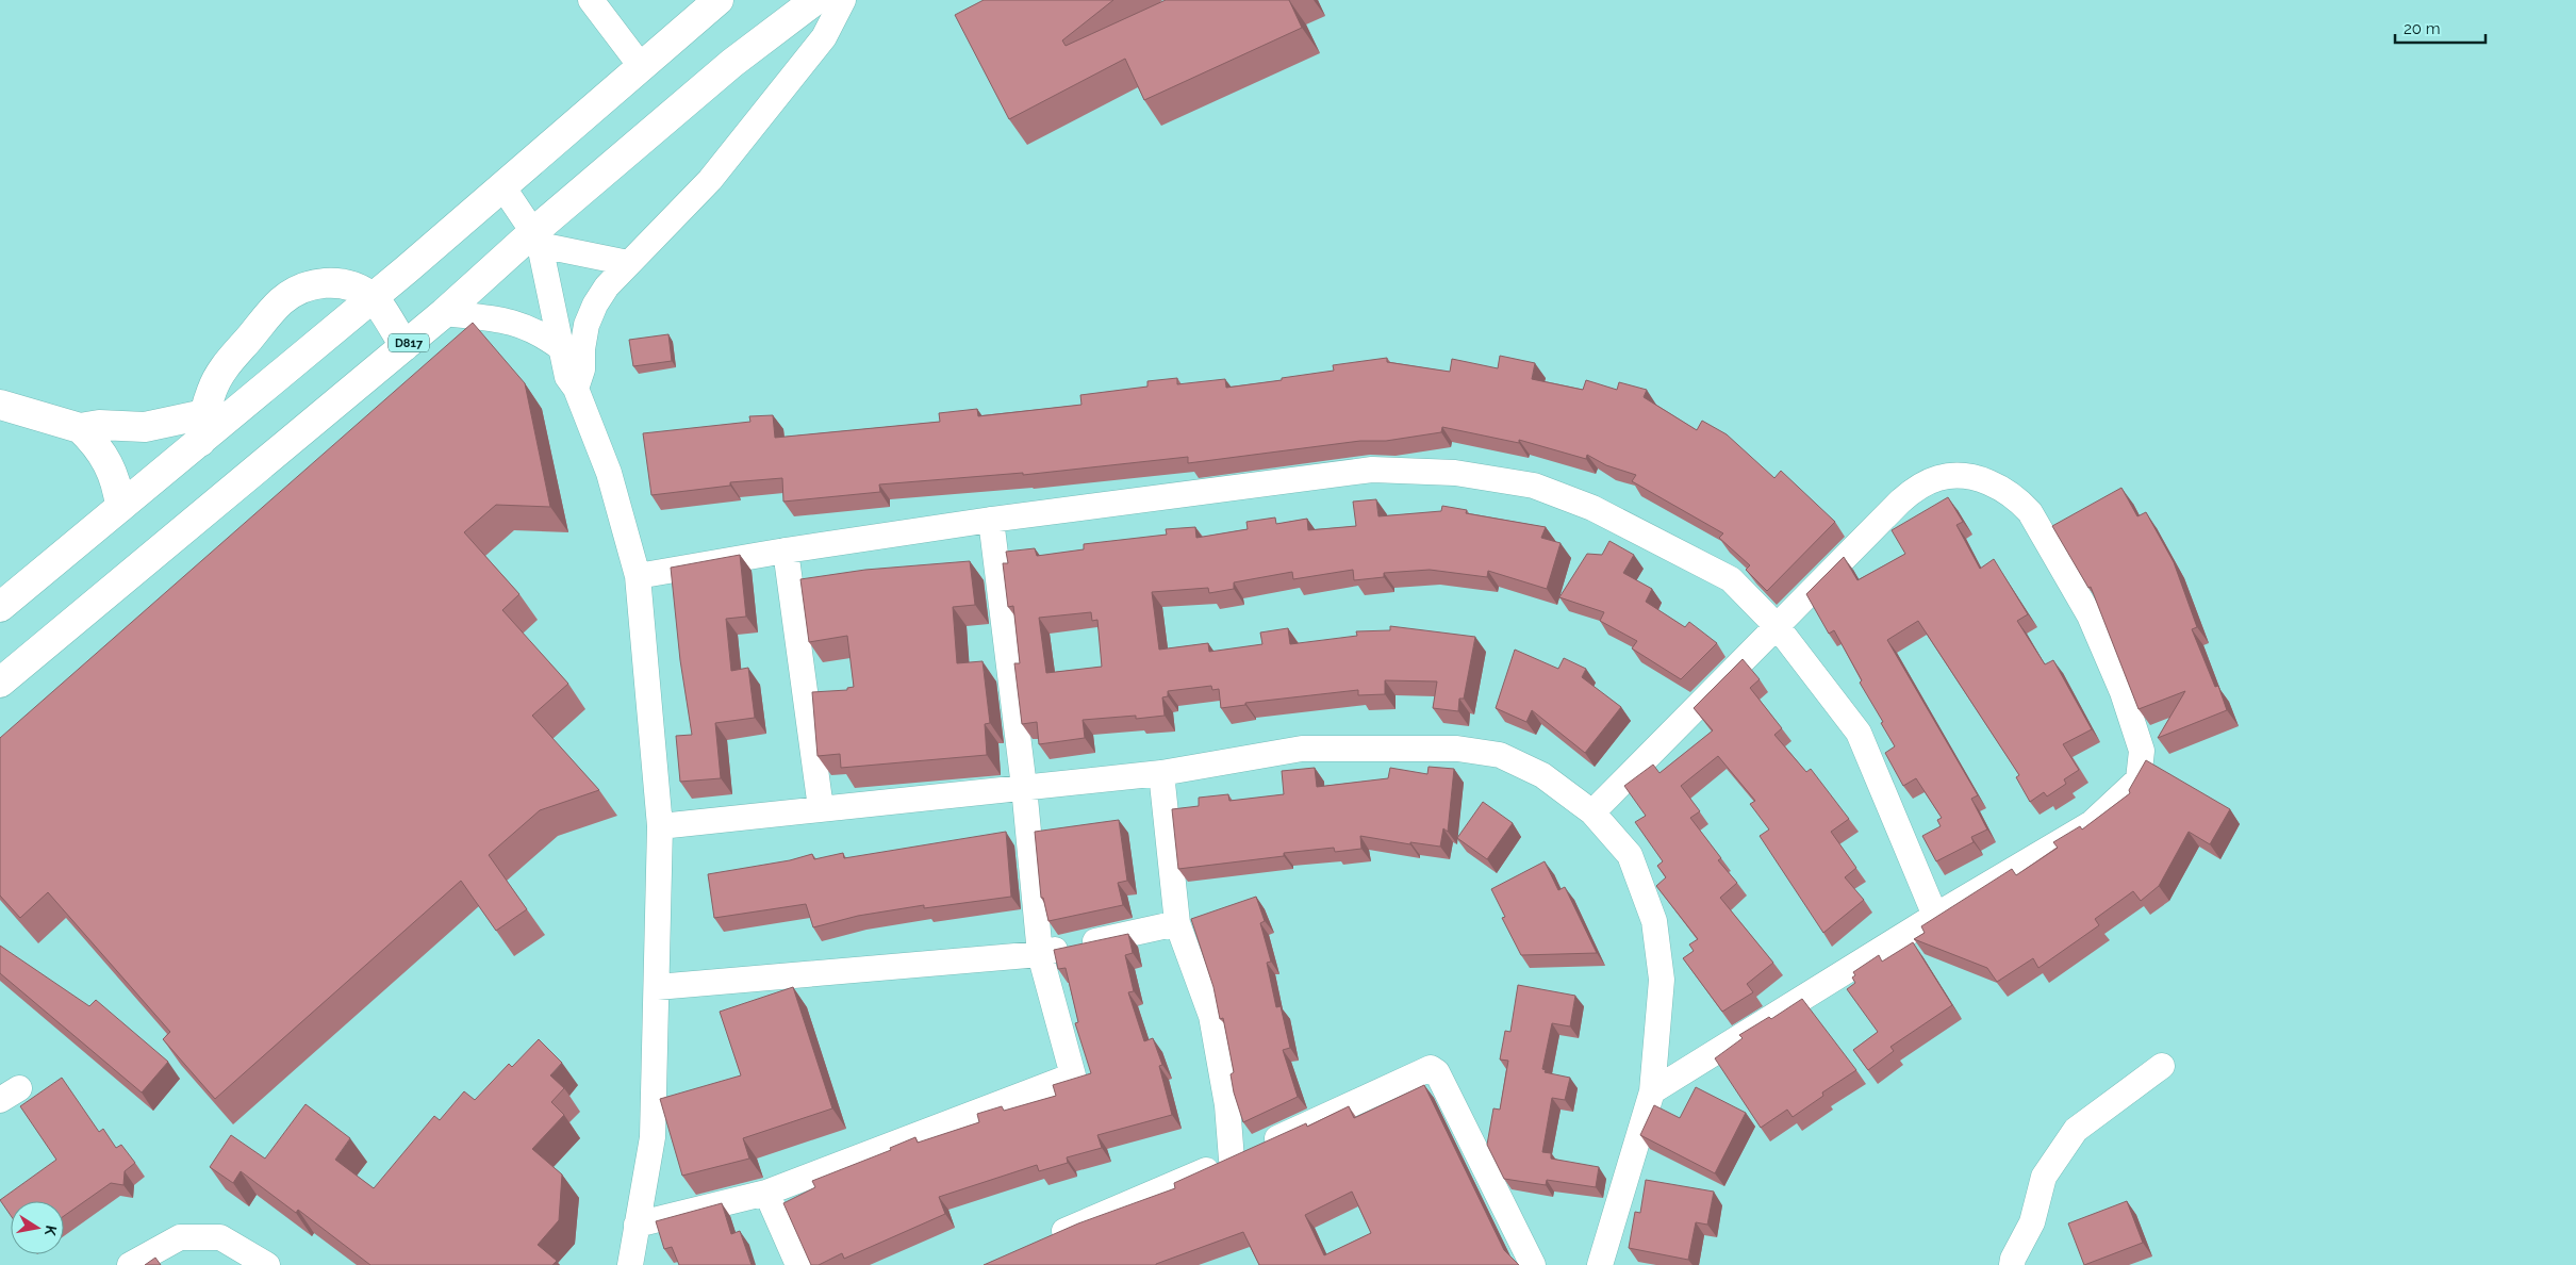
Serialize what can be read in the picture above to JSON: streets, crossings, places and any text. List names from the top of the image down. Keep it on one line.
{"streets":{"main road":["D817"]},"scale_bar":"20 m","north":"right"}
